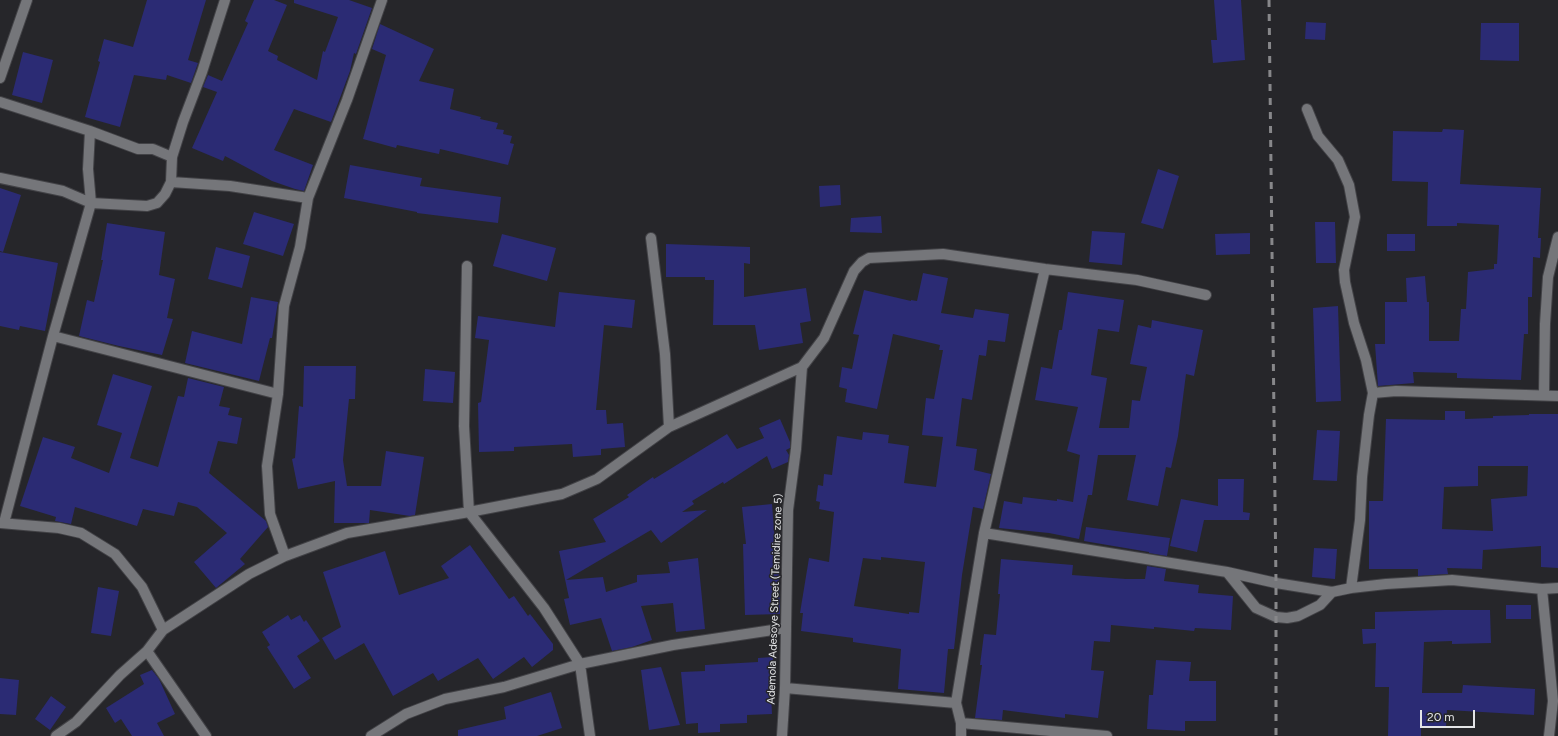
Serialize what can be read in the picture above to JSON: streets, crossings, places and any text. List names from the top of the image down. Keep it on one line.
{"streets":{"street":["Ademola Adesoye Street (Temidire zone 5)"]},"scale_bar":"20 m"}
